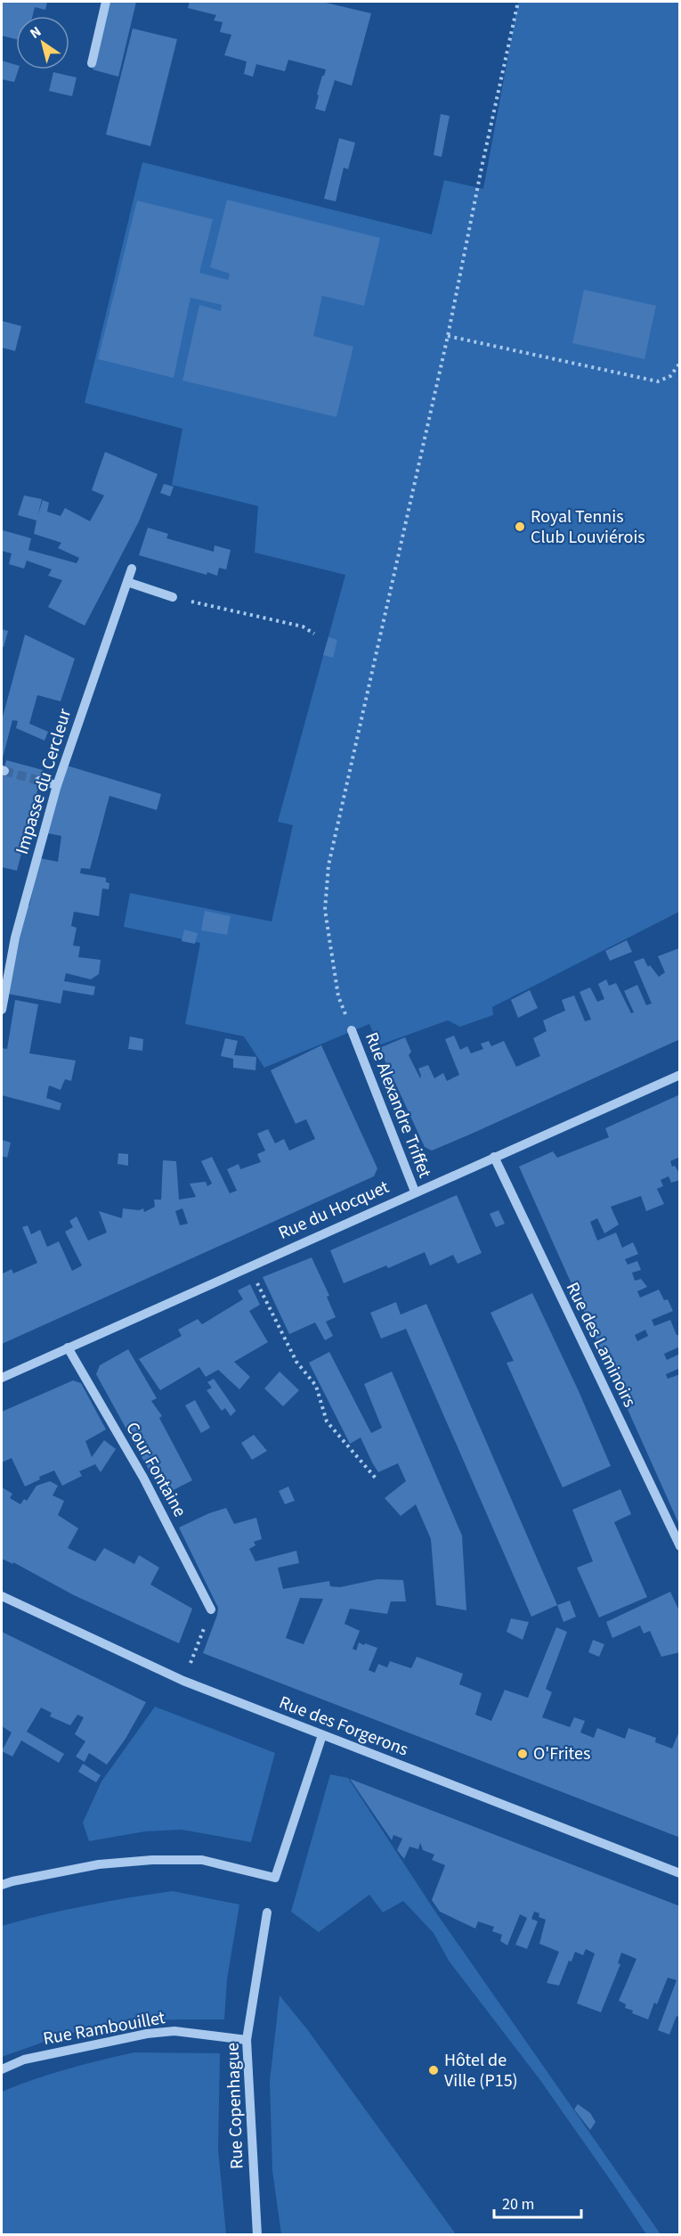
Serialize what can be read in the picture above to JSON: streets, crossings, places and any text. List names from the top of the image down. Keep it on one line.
{"streets":{"street":["Impasse du Cercleur","Rue Alexandre Triffet","Rue du Hocquet","Rue des Laminoirs","Cour Fontaine","Rue des Forgerons","Rue Rambouillet","Rue Copenhague"]},"crossings":[["Rue Alexandre Triffet","Rue du Hocquet"],["Rue du Hocquet","Rue des Laminoirs"],["Rue du Hocquet","Cour Fontaine"],["Rue Rambouillet","Rue Copenhague"]],"places":["Royal Tennis Club Louviérois","O'Frites","Hôtel de Ville (P15)"],"scale_bar":"20 m","north":"top left"}
